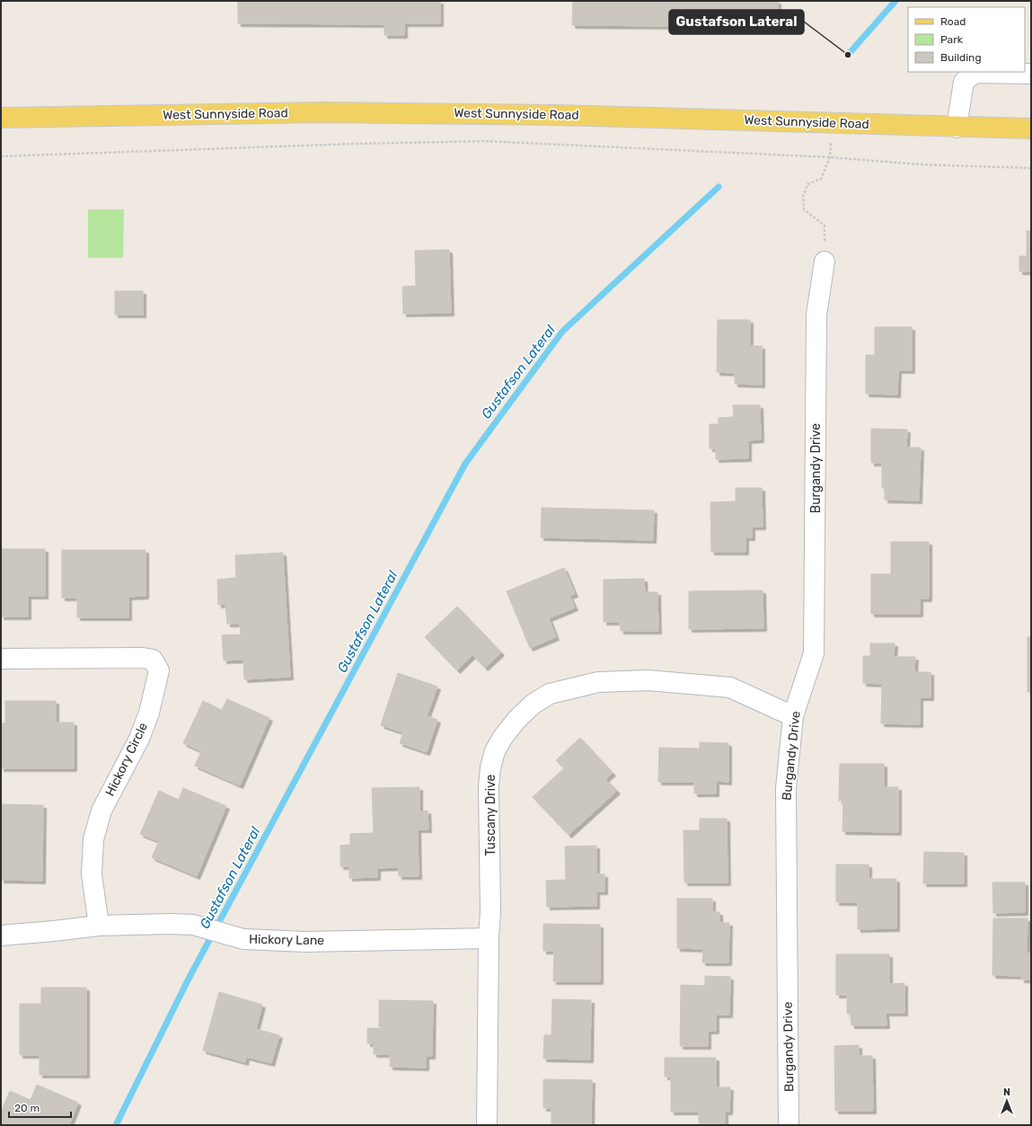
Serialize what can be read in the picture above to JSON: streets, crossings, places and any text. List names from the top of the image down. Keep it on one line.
{"streets":{"main road":["West Sunnyside Road"],"street":["Burgandy Drive","Hickory Circle","Tuscany Drive","Hickory Lane"]},"crossings":[["Burgandy Drive","Tuscany Drive"],["Hickory Circle","Hickory Lane"],["Tuscany Drive","Hickory Lane"]],"water":["Gustafson Lateral"],"places":["Gustafson Lateral"],"legend":["Road","Park","Building"],"scale_bar":"20 m","north":"top"}
